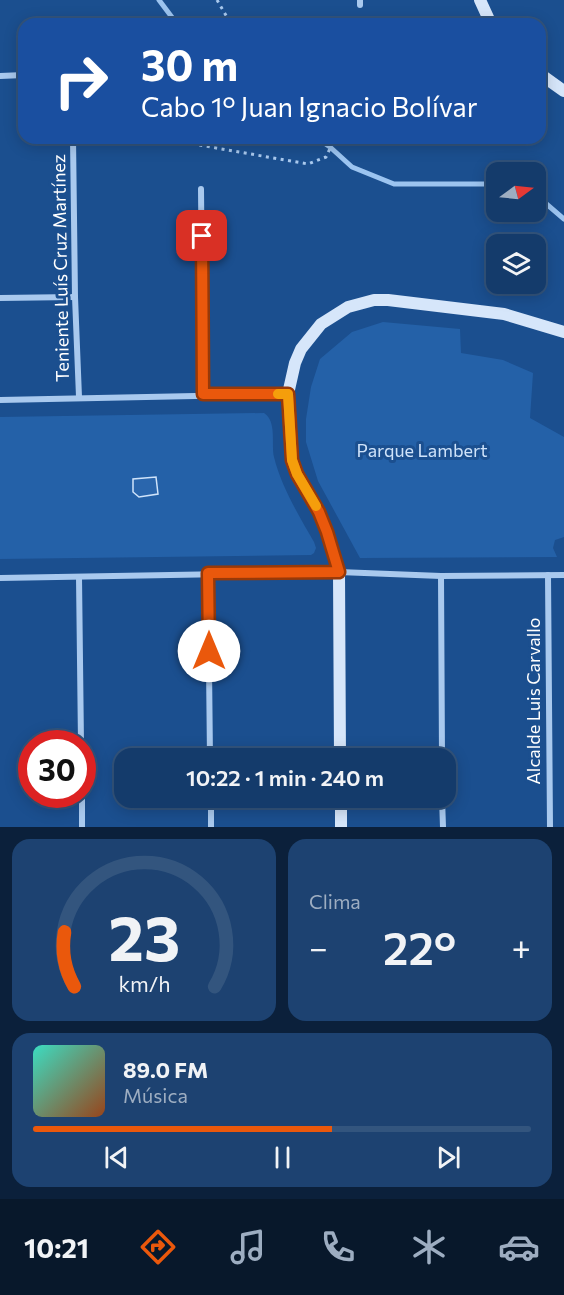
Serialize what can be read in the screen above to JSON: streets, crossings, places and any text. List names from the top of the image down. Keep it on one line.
{"streets":{"street":["Teniente Luís Cruz Martínez","Alcalde Luis Carvallo"]},"parks":["Parque Lambert"],"north":"right","page":{"turn":["30 m","Cabo 1° Juan Ignacio Bolívar"],"limit":"30","trip":"10:22 · 1 min · 240 m","tile":"Clima","heat":["−","22°","+"],"song":["89.0 FM","Música"],"tabs":"10:21","gauge":["23","km/h"]}}
